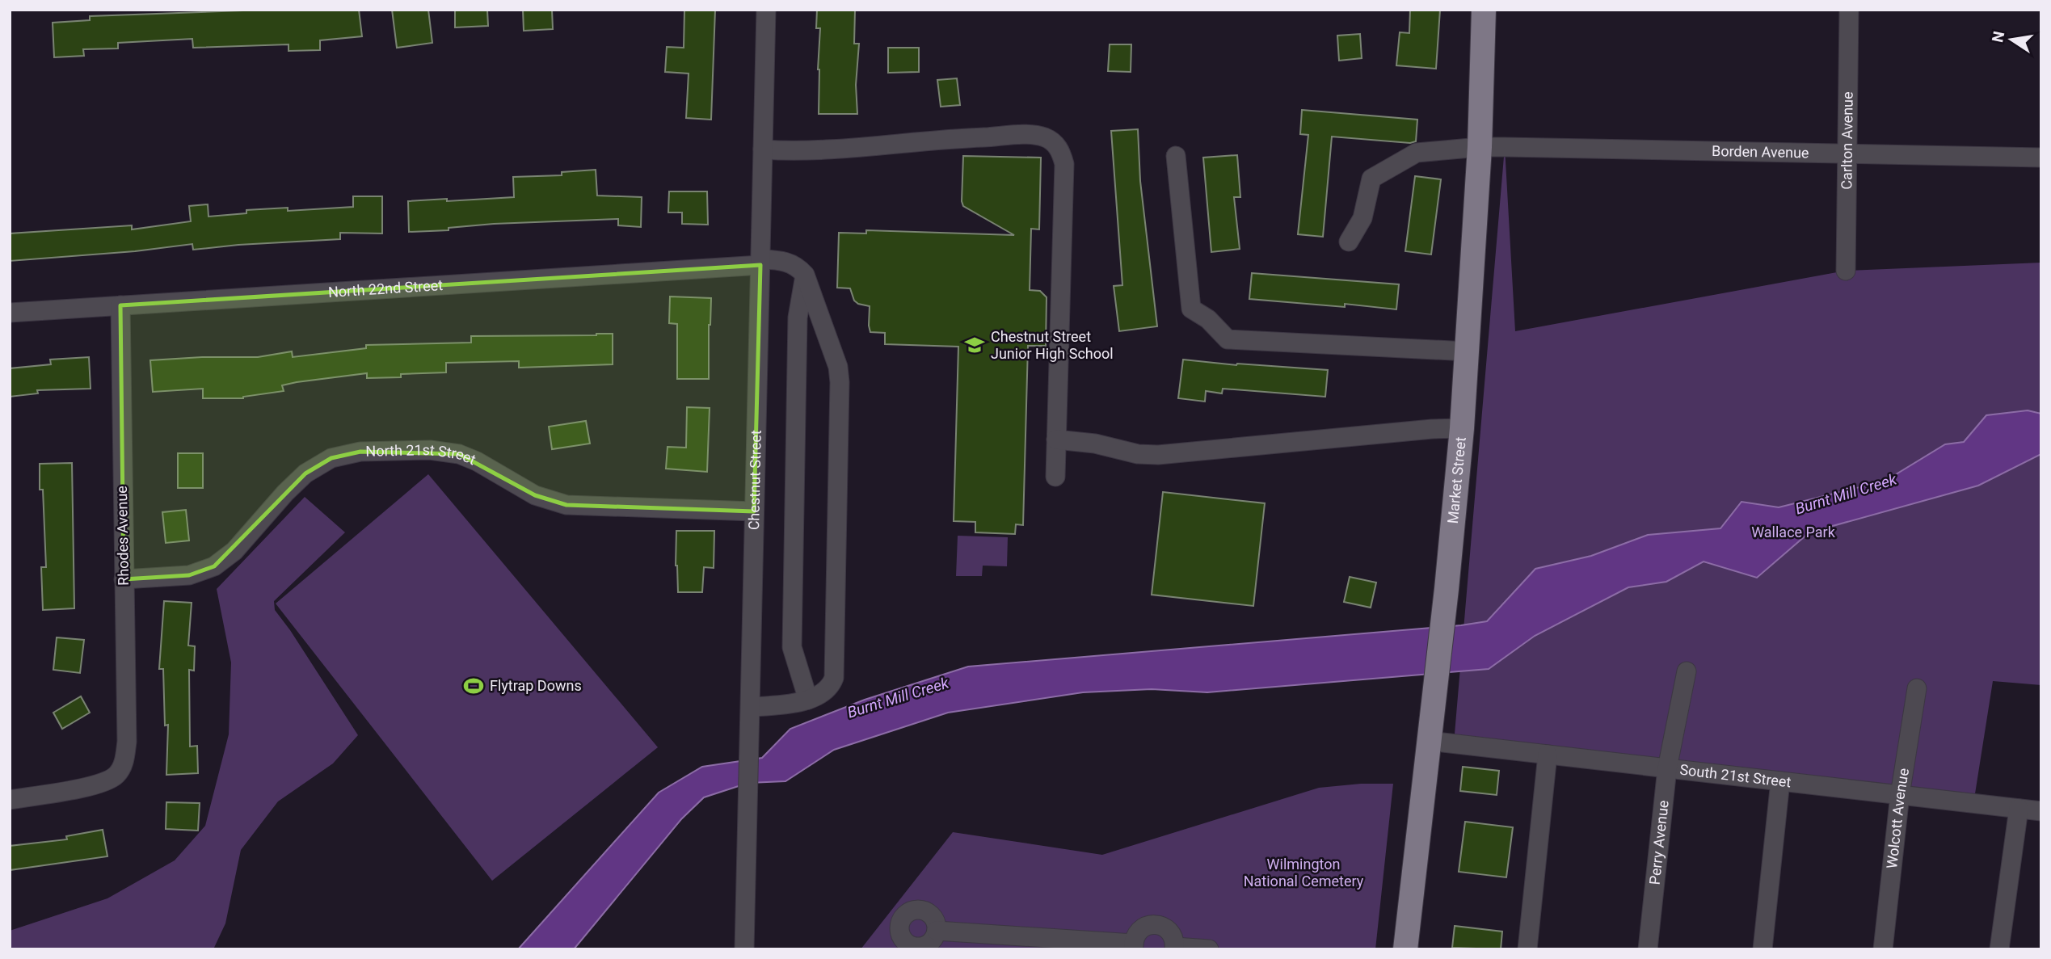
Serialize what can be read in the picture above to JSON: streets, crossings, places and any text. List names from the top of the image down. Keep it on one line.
{"streets":{"main road":["Market Street"],"street":["Carlton Avenue","Borden Avenue","North 22nd Street","North 21st Street","Chestnut Street","Rhodes Avenue","South 21st Street","Wolcott Avenue","Perry Avenue"]},"crossings":[["Carlton Avenue","Borden Avenue"],["Borden Avenue","Market Street"],["North 22nd Street","Chestnut Street"],["North 22nd Street","Rhodes Avenue"],["North 21st Street","Chestnut Street"],["North 21st Street","Rhodes Avenue"],["Market Street","South 21st Street"],["South 21st Street","Wolcott Avenue"],["South 21st Street","Perry Avenue"]],"water":["Burnt Mill Creek"],"parks":["Wallace Park","Wilmington National Cemetery"],"places":{"school or university":["Chestnut Street Junior High School"],"sports":["Flytrap Downs"]},"north":"left"}
